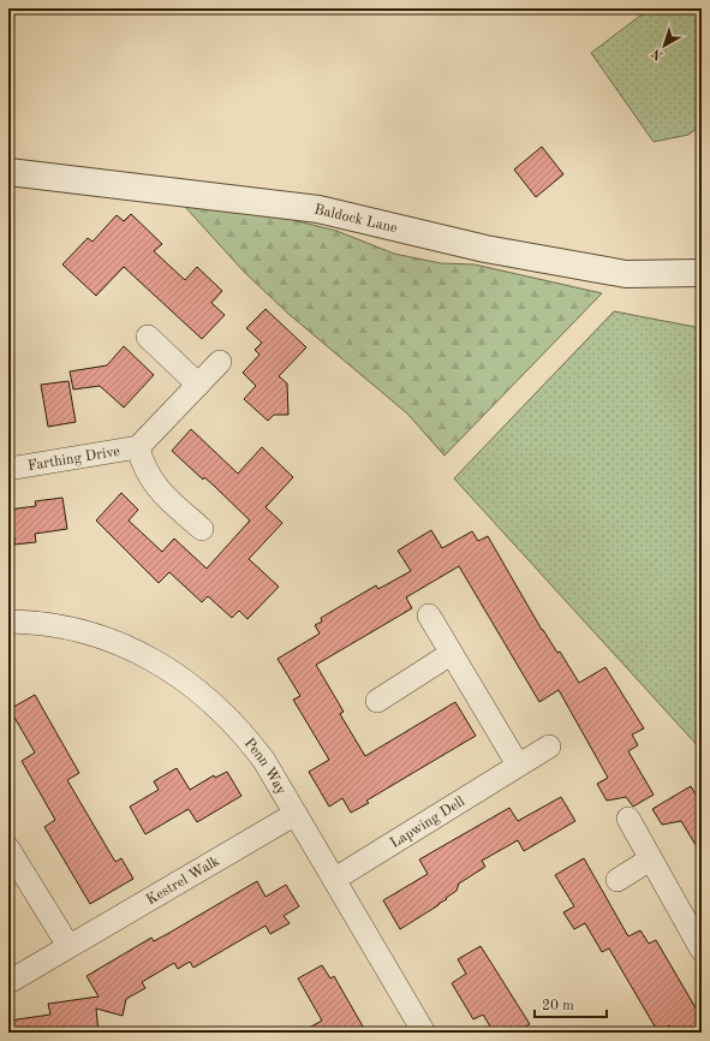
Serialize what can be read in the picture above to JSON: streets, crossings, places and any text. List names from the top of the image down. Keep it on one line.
{"streets":{"street":["Baldock Lane","Farthing Drive","Penn Way","Lapwing Dell","Kestrel Walk"]},"crossings":[["Penn Way","Lapwing Dell"],["Penn Way","Kestrel Walk"]],"scale_bar":"20 m","north":"bottom left"}
